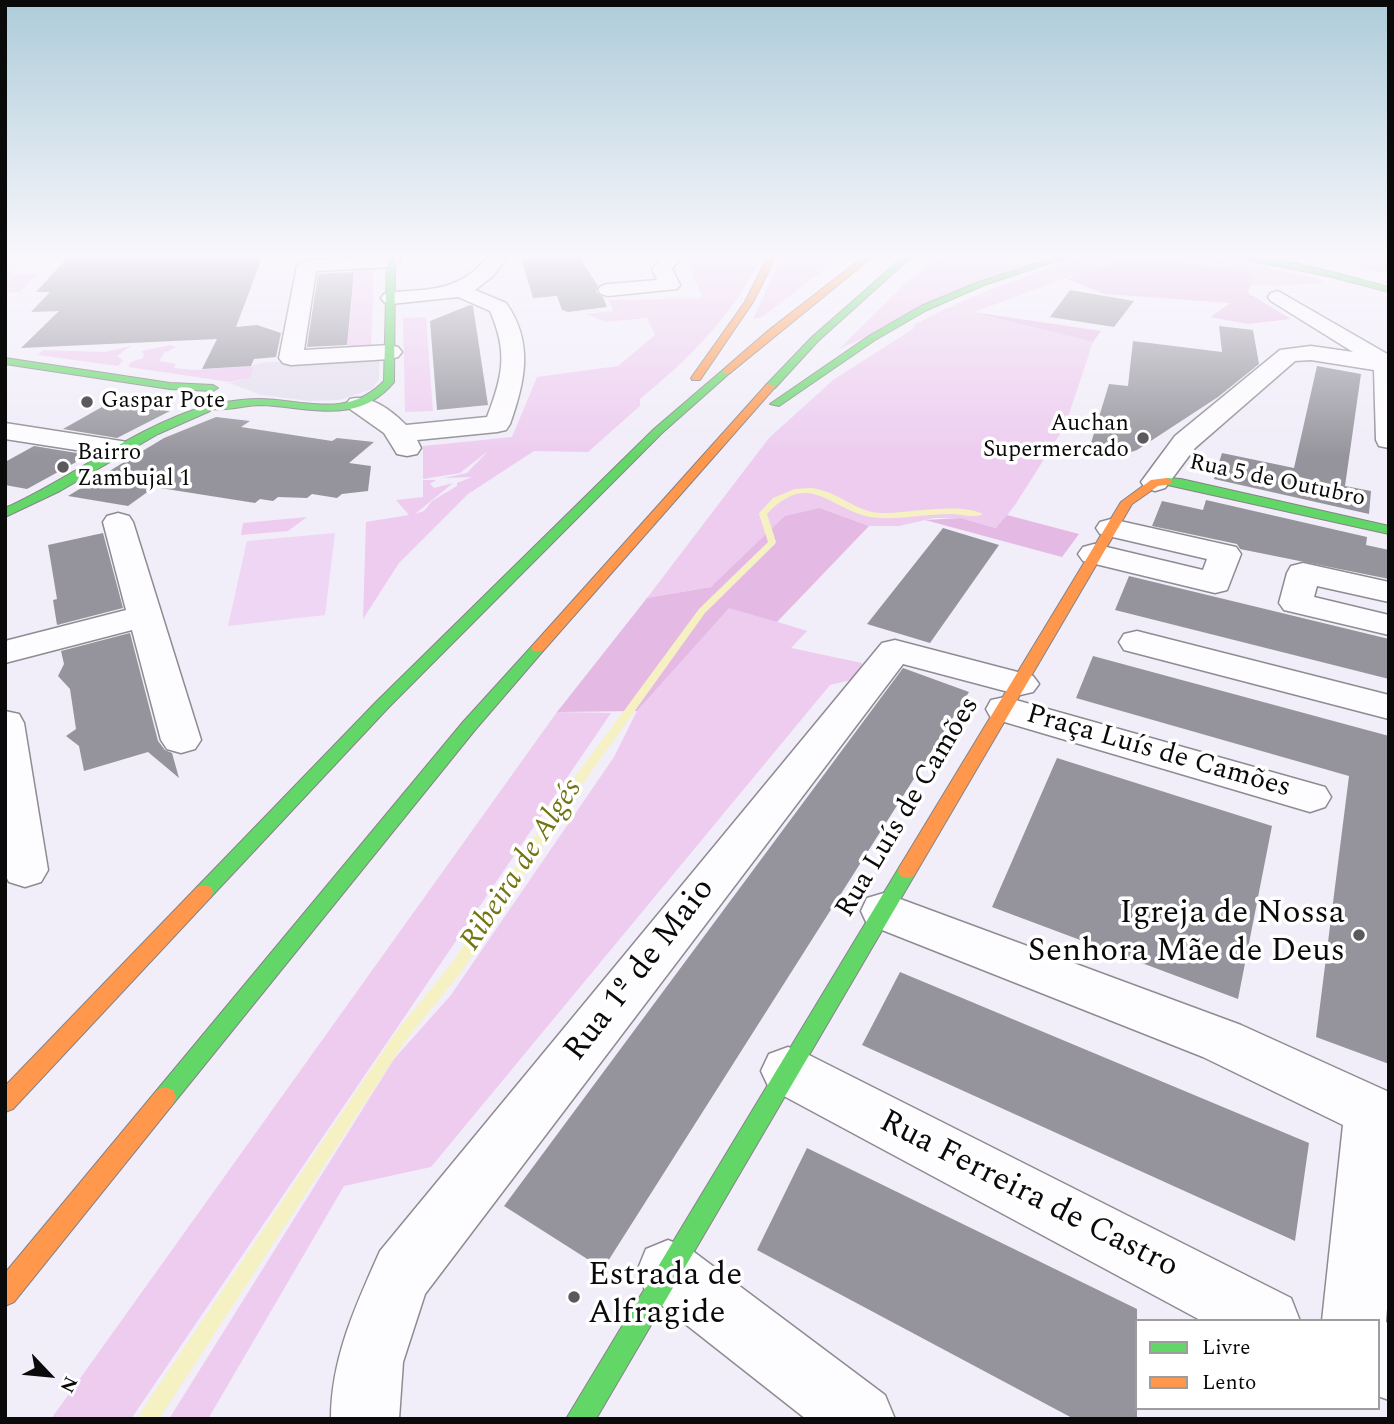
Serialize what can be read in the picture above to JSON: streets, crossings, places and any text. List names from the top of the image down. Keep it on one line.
{"streets":{"main road":["Rua 5 de Outubro","Rua Luís de Camões"],"street":["Praça Luís de Camões","Rua 1º de Maio","Rua Ferreira de Castro"]},"crossings":[["Rua 5 de Outubro","Rua Luís de Camões"],["Praça Luís de Camões","Rua Luís de Camões"],["Praça Luís de Camões","Rua 1º de Maio"],["Rua Luís de Camões","Rua 1º de Maio"],["Rua Luís de Camões","Rua Ferreira de Castro"]],"water":["Ribeira de Algés"],"places":["Gaspar Pote","Auchan Supermercado","Bairro Zambujal 1","Igreja de Nossa Senhora Mãe de Deus","Estrada de Alfragide"],"legend":["Livre","Lento"],"north":"bottom right"}
